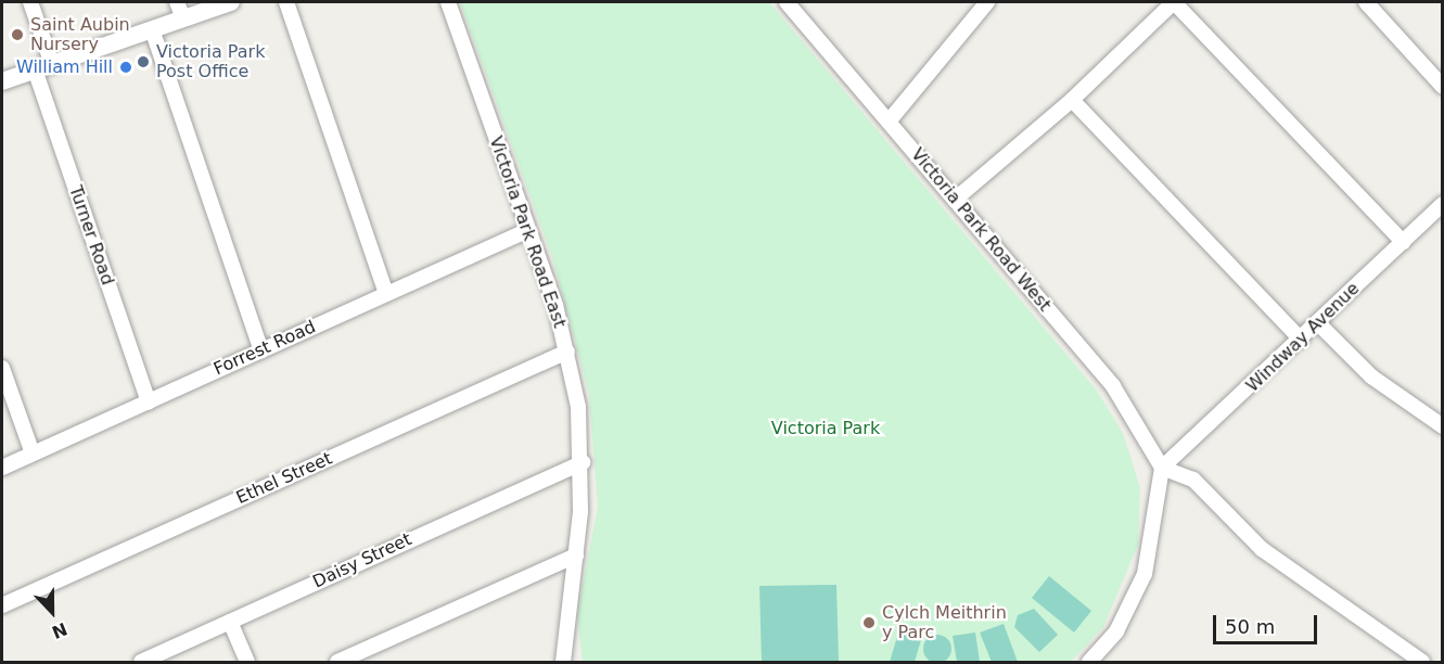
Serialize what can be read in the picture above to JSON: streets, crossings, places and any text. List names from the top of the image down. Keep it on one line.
{"streets":{"street":["Victoria Park Road West","Victoria Park Road East","Turner Road","Windway Avenue","Forrest Road","Ethel Street","Daisy Street"]},"crossings":[["Victoria Park Road West","Windway Avenue"],["Victoria Park Road East","Forrest Road"],["Victoria Park Road East","Ethel Street"],["Victoria Park Road East","Daisy Street"],["Turner Road","Forrest Road"]],"parks":["Victoria Park"],"places":["Saint Aubin Nursery","Victoria Park Post Office","William Hill","Cylch Meithrin y Parc"],"scale_bar":"50 m","north":"bottom"}
